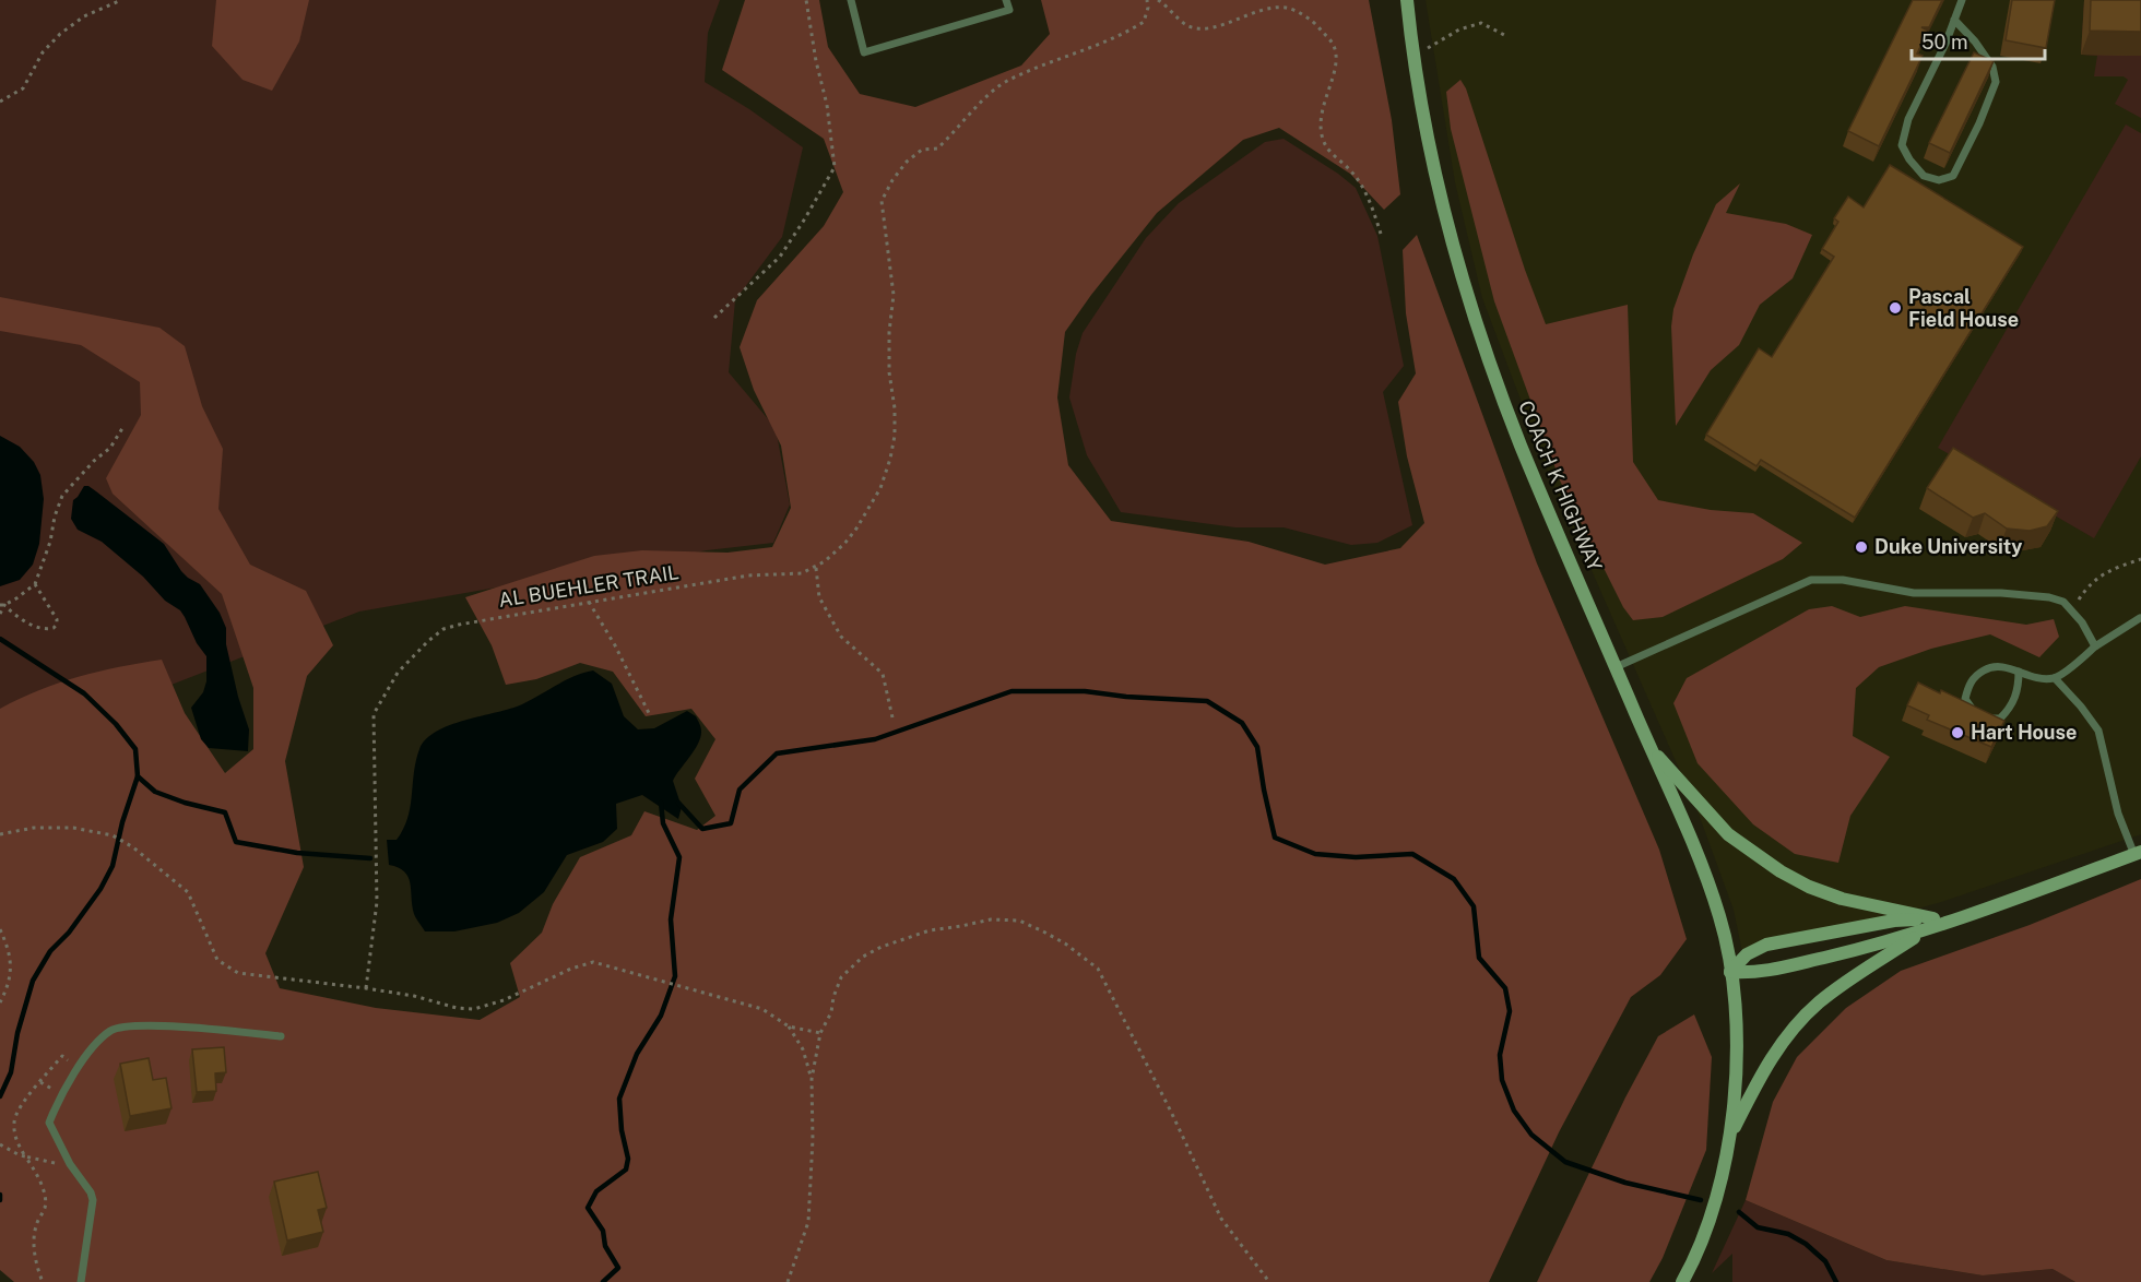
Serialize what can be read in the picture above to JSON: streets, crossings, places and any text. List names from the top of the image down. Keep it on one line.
{"streets":{"main road":["COACH K HIGHWAY"],"path":["AL BUEHLER TRAIL"]},"places":["Pascal Field House","Duke University","Hart House"],"scale_bar":"50 m"}
